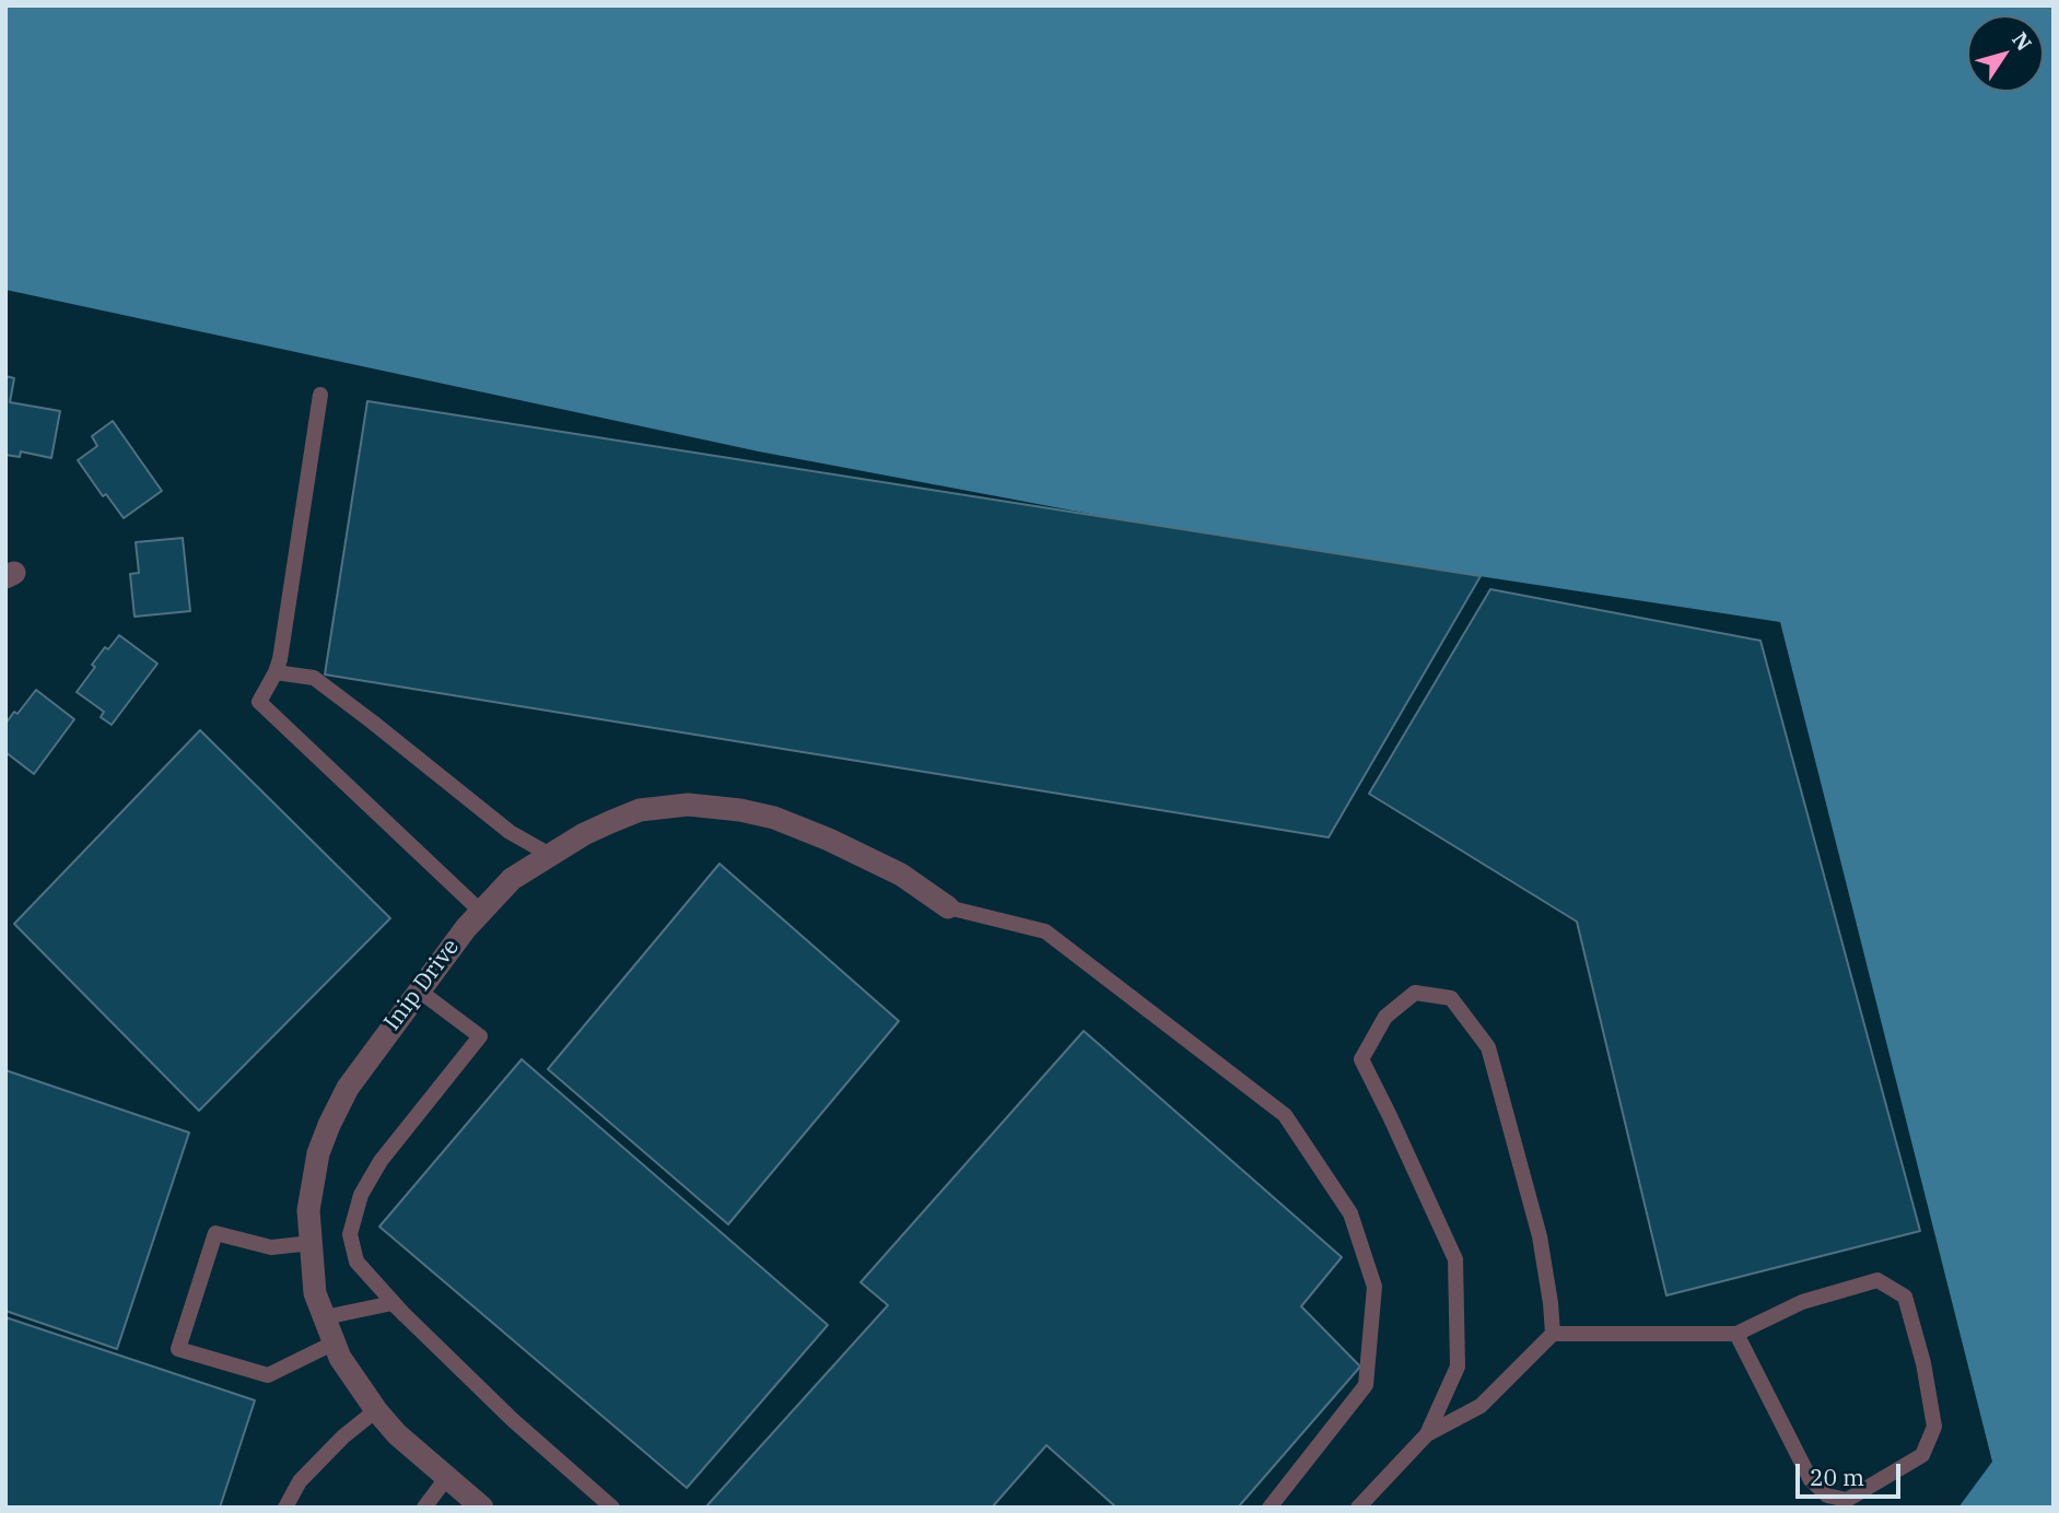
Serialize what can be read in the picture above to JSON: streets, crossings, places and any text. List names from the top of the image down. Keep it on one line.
{"streets":{"street":["Inip Drive"]},"scale_bar":"20 m","north":"top right"}
